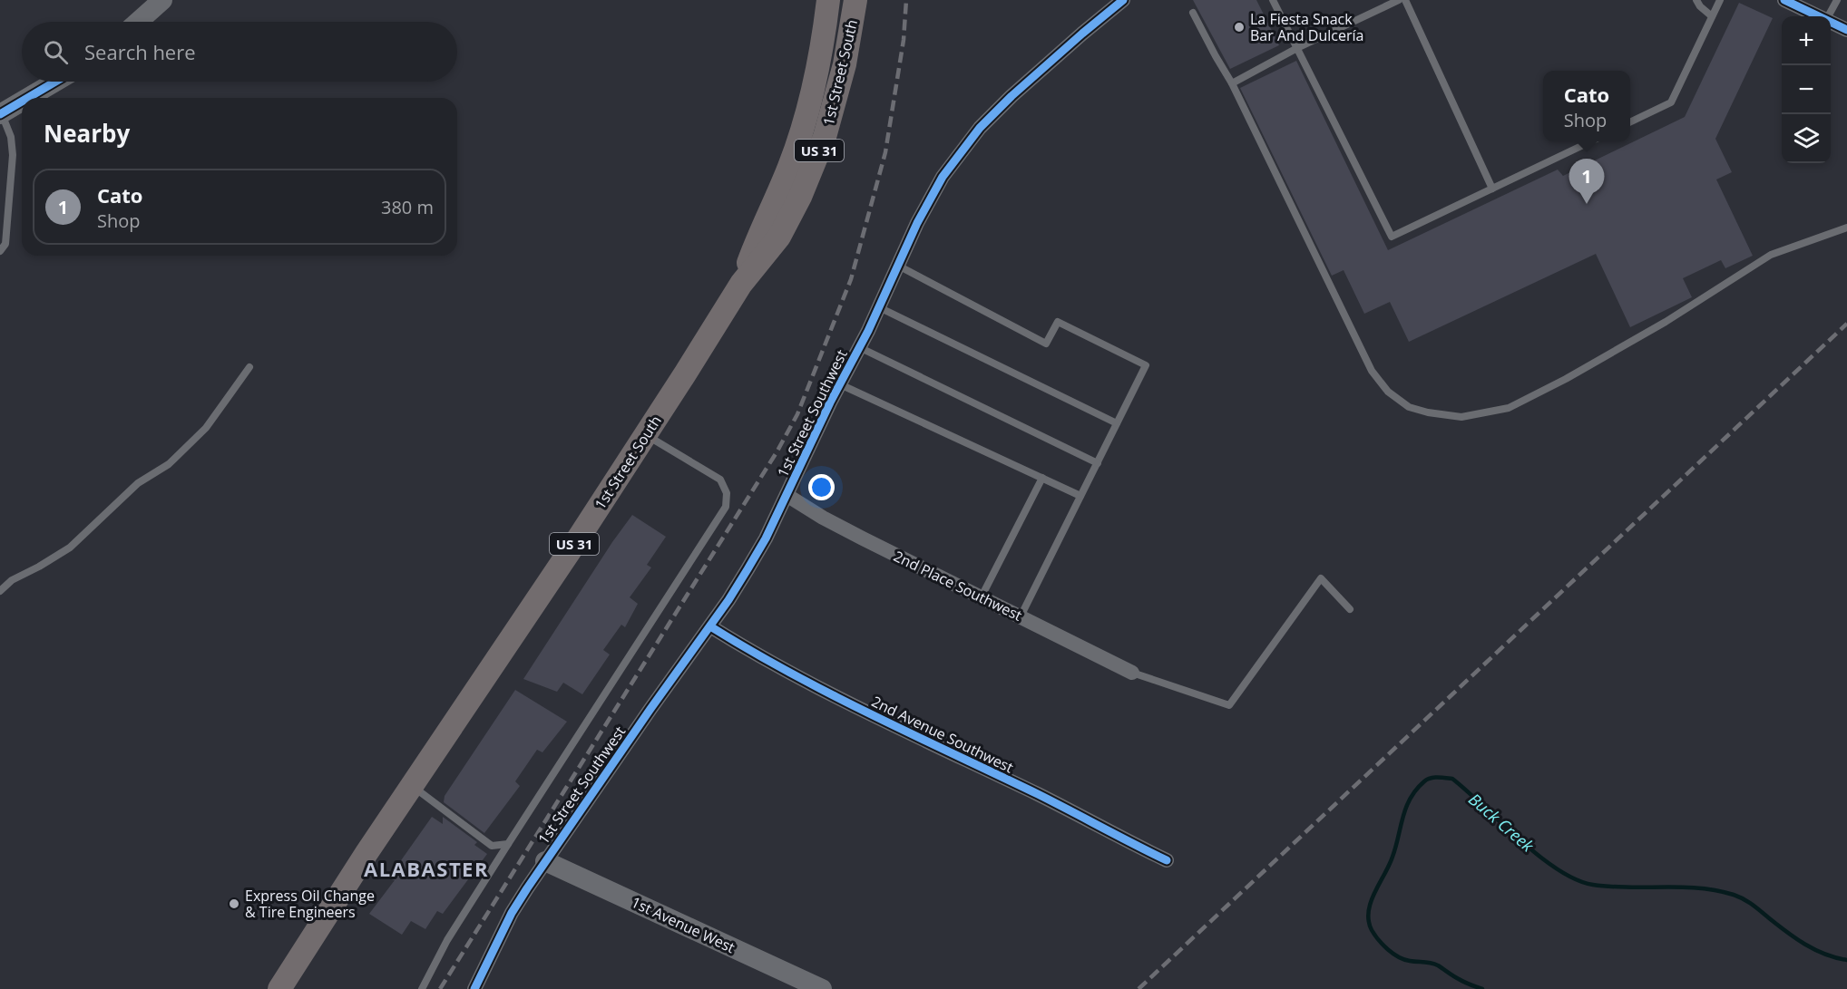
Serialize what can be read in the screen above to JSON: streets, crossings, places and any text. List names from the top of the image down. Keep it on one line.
{"streets":{"main road":["1st Street South","US 31"],"street":["1st Street Southwest","2nd Place Southwest","2nd Avenue Southwest","1st Avenue West"]},"crossings":[["1st Street South","US 31"],["1st Street Southwest","2nd Place Southwest"],["1st Street Southwest","2nd Avenue Southwest"],["1st Street Southwest","1st Avenue West"]],"districts":["ALABASTER"],"water":["Buck Creek"],"places":["La Fiesta Snack Bar And Dulcería","Express Oil Change & Tire Engineers"],"page":{"map_buttons":["+","−"],"search":"Search here","popup":["Cato","Shop"],"heading":"Nearby","pins":"1","list":[{"mark":"1","name":"Cato","note":"Shop","value":"380 m"}]}}
